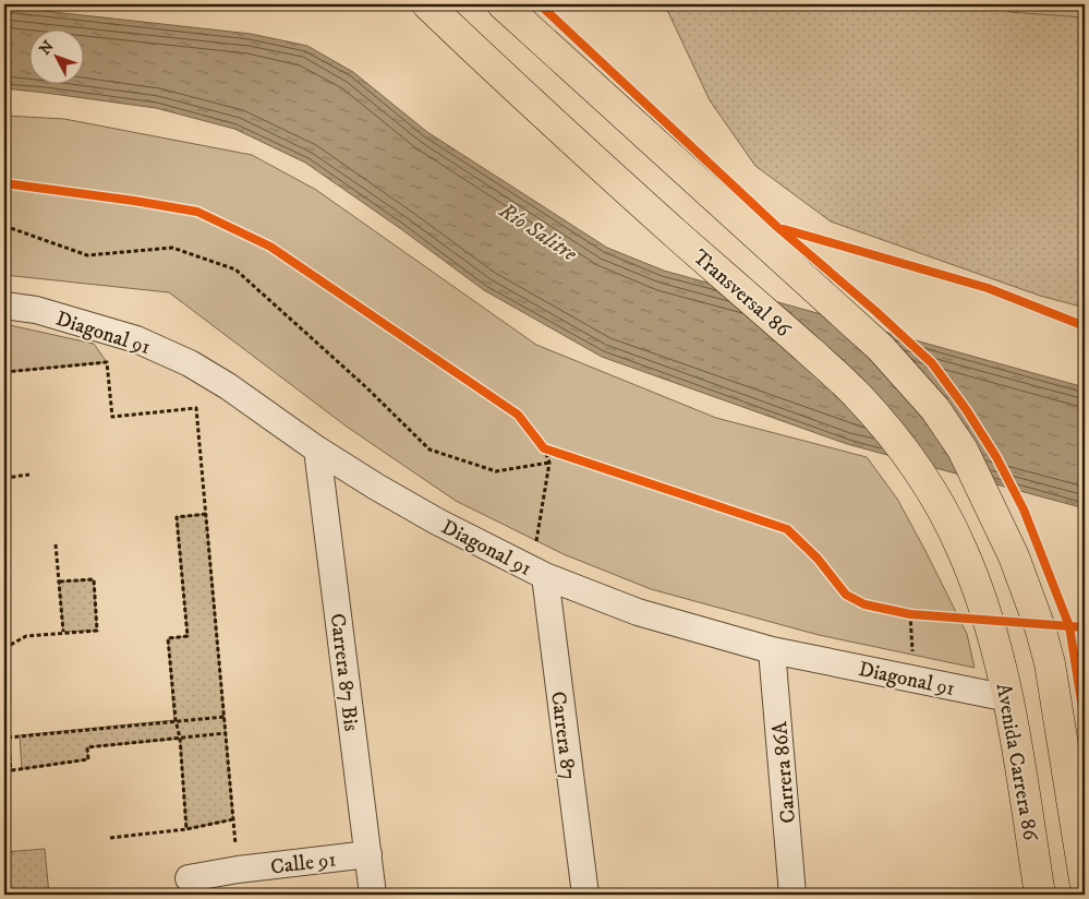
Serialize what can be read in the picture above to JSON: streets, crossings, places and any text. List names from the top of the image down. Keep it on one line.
{"streets":{"main road":["Transversal 86","Avenida Carrera 86"],"street":["Diagonal 91","Carrera 87 Bis","Carrera 87","Carrera 86A","Calle 91"]},"crossings":[["Transversal 86","Avenida Carrera 86"],["Diagonal 91","Carrera 87 Bis"],["Diagonal 91","Carrera 87"],["Diagonal 91","Avenida Carrera 86"],["Diagonal 91","Carrera 86A"],["Carrera 87 Bis","Calle 91"]],"water":["Río Salitre"],"north":"top left"}
